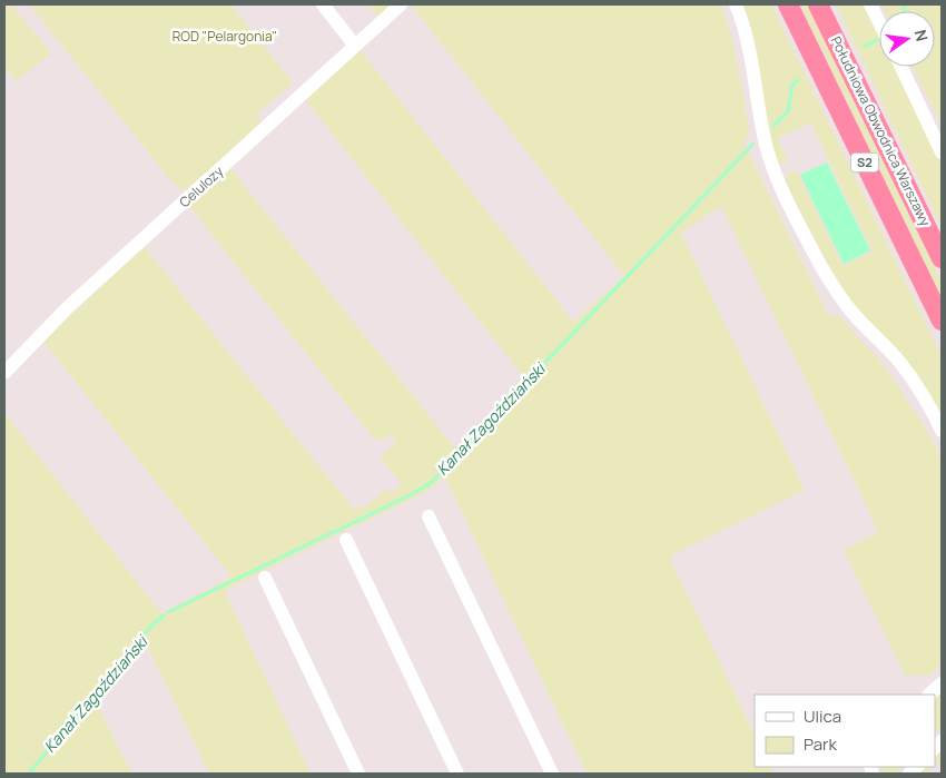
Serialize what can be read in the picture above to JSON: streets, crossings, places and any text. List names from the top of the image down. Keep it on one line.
{"streets":{"highway":["Południowa Obwodnica Warszawy","S2"],"street":["Celulozy"]},"water":["Kanał Zagoździański"],"parks":["ROD \"Pelargonia\""],"legend":["Ulica","Park"],"north":"right"}
